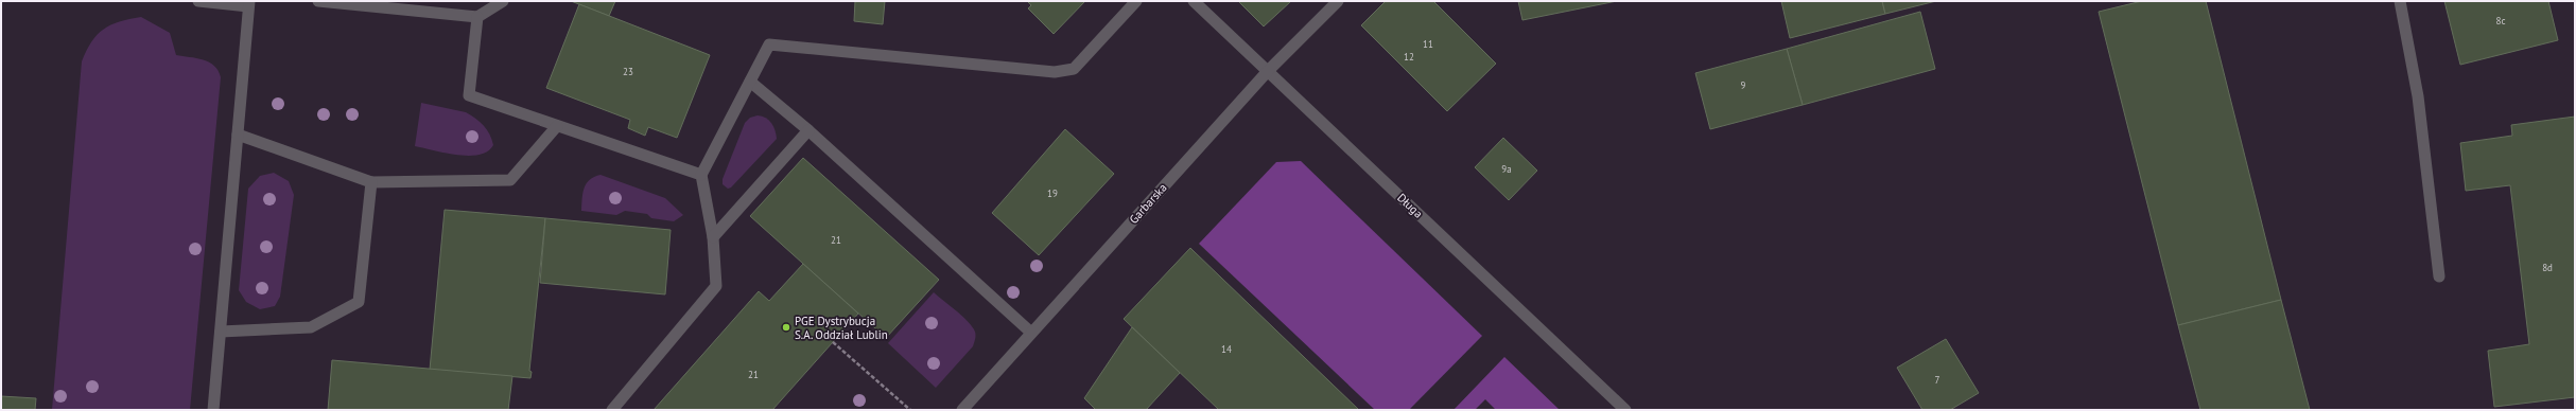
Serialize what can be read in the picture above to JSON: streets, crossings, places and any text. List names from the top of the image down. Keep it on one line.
{"streets":{"street":["Garbarska","Długa"]},"crossings":[["Garbarska","Długa"]],"places":["PGE Dystrybucja S.A. Oddział Lublin"],"house_numbers":["8c","11","12","23","9","9a","19","21","8d","14","21","7"]}
